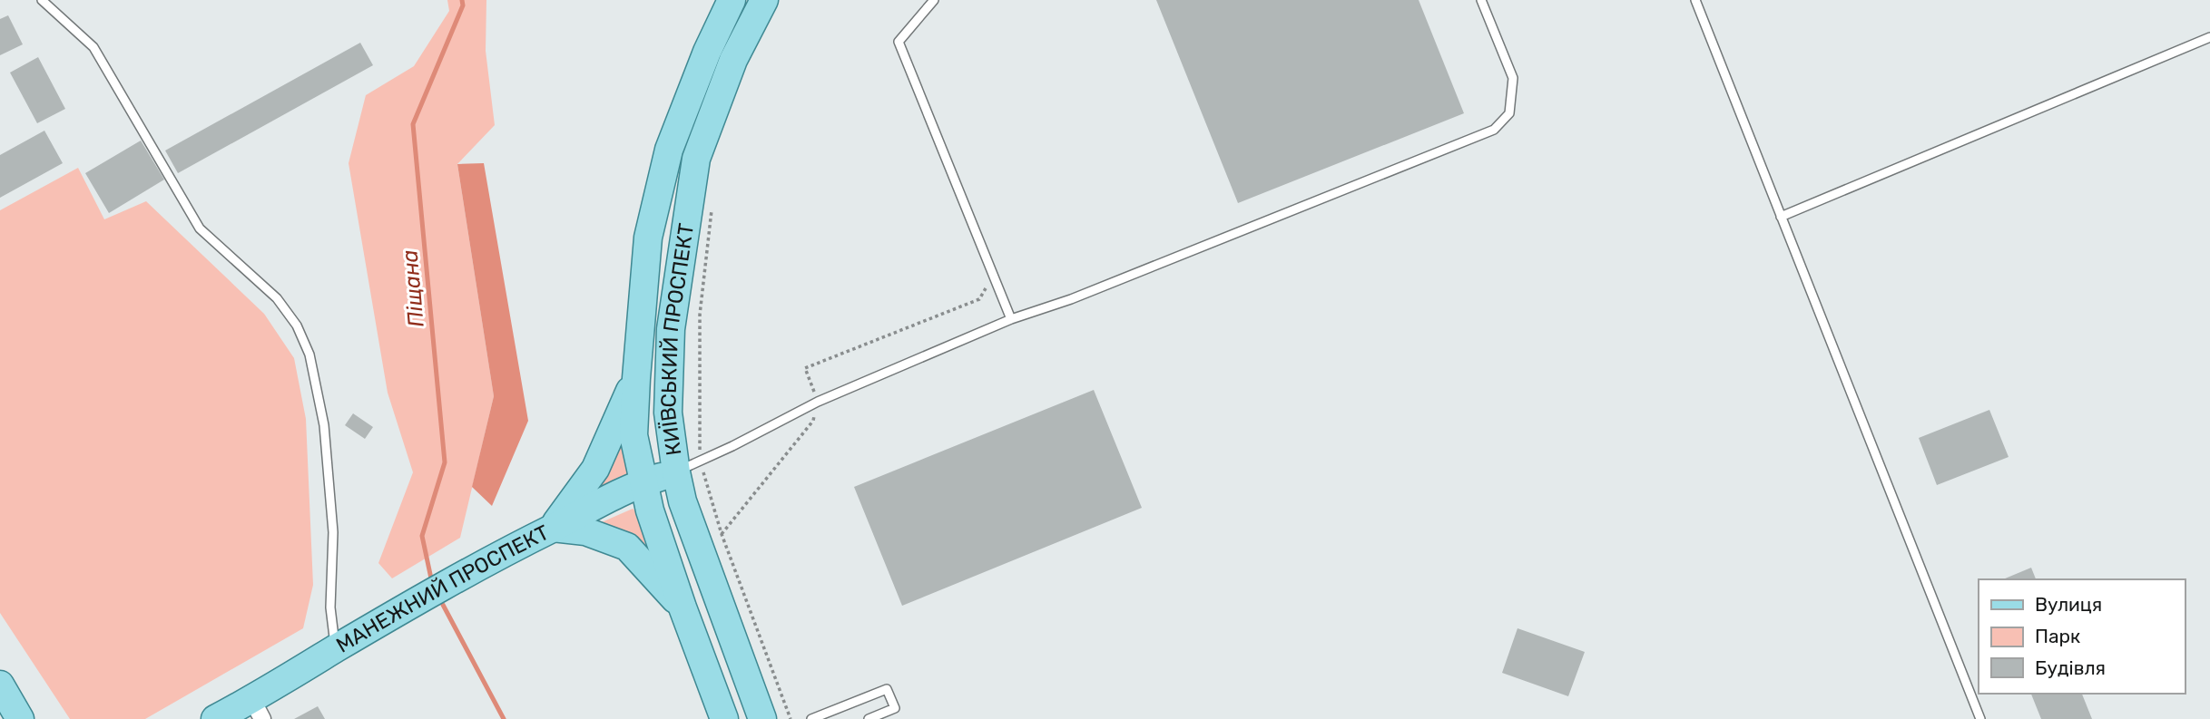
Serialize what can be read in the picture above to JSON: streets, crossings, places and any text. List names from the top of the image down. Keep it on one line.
{"streets":{"main road":["КИЇВСЬКИЙ ПРОСПЕКТ","МАНЕЖНИЙ ПРОСПЕКТ"]},"crossings":[["КИЇВСЬКИЙ ПРОСПЕКТ","МАНЕЖНИЙ ПРОСПЕКТ"]],"water":["Піщана"],"legend":["Вулиця","Парк","Будівля"]}
